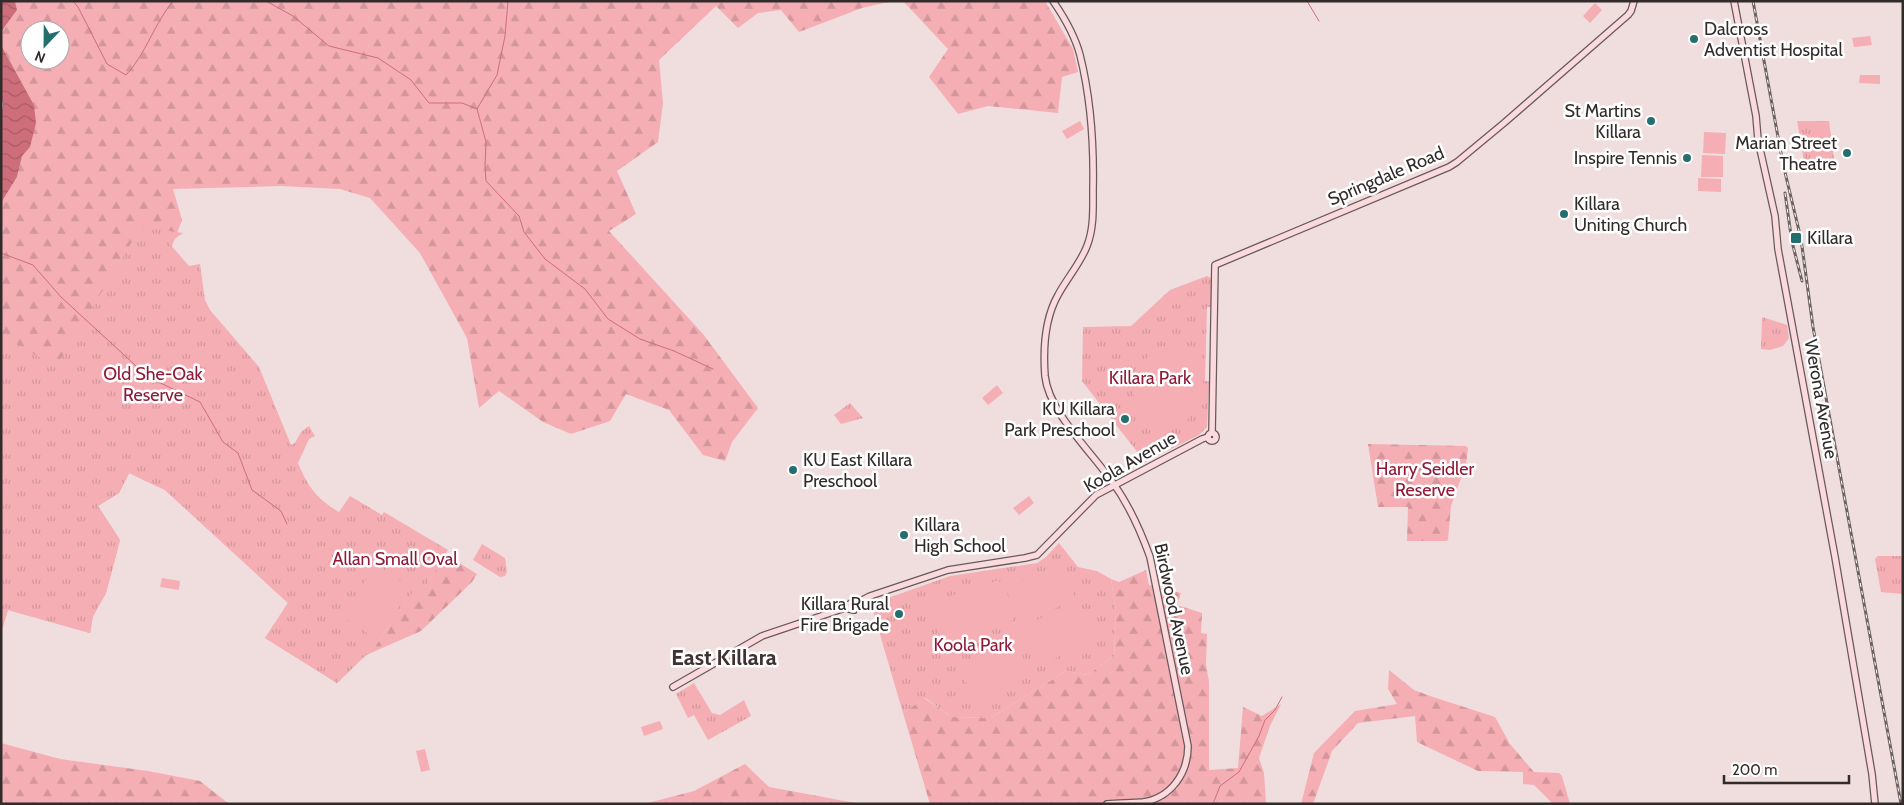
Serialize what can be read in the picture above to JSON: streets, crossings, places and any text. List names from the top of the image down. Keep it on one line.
{"streets":{"main road":["Springdale Road","Werona Avenue","Koola Avenue","Birdwood Avenue"]},"crossings":[["Springdale Road","Koola Avenue"],["Koola Avenue","Birdwood Avenue"]],"districts":["East Killara"],"parks":["Old She-Oak Reserve","Killara Park","Harry Seidler Reserve","Allan Small Oval","Koola Park"],"places":{"other":["Dalcross Adventist Hospital","St Martins Killara","Marian Street Theatre","Inspire Tennis","Killara Uniting Church","KU Killara Park Preschool","KU East Killara Preschool","Killara High School","Killara Rural Fire Brigade"],"transit":["Killara"]},"scale_bar":"200 m","north":"bottom"}
